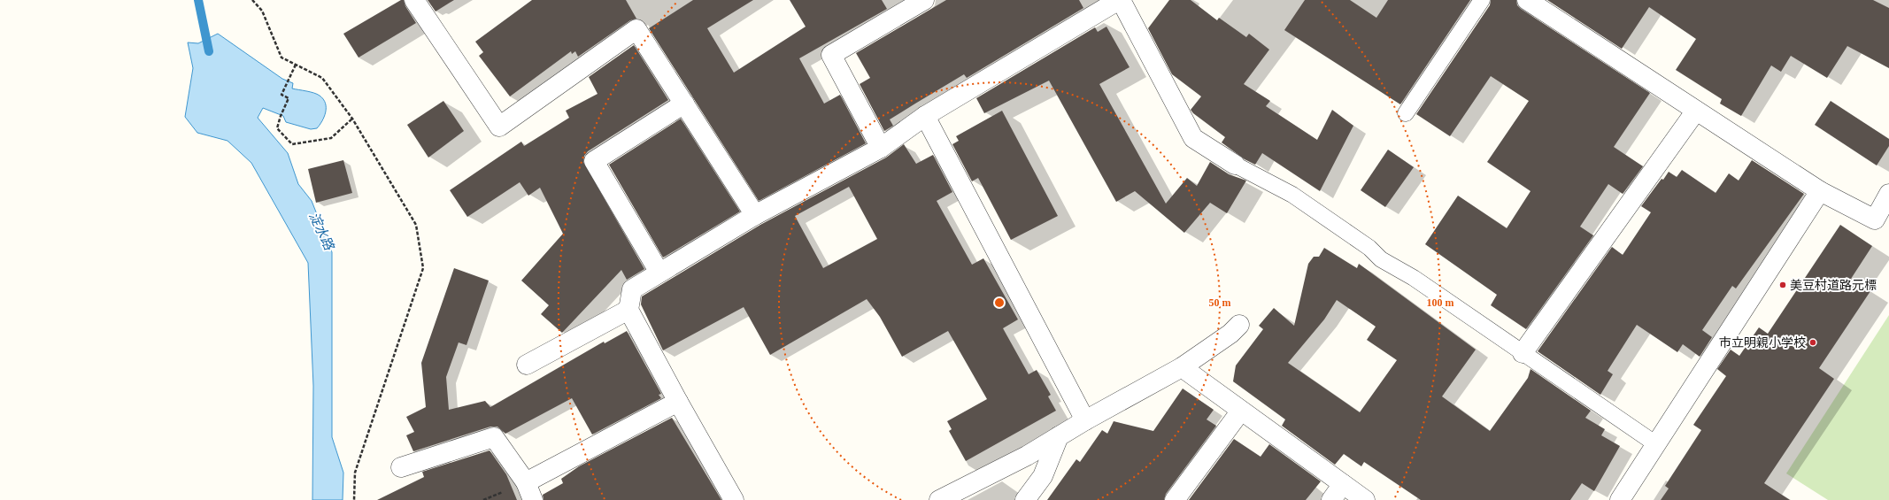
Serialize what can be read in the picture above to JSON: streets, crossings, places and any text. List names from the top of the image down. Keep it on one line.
{"water":["淀水路"],"places":["美豆村道路元標","市立明親小学校"],"rings":["50 m","100 m"]}
